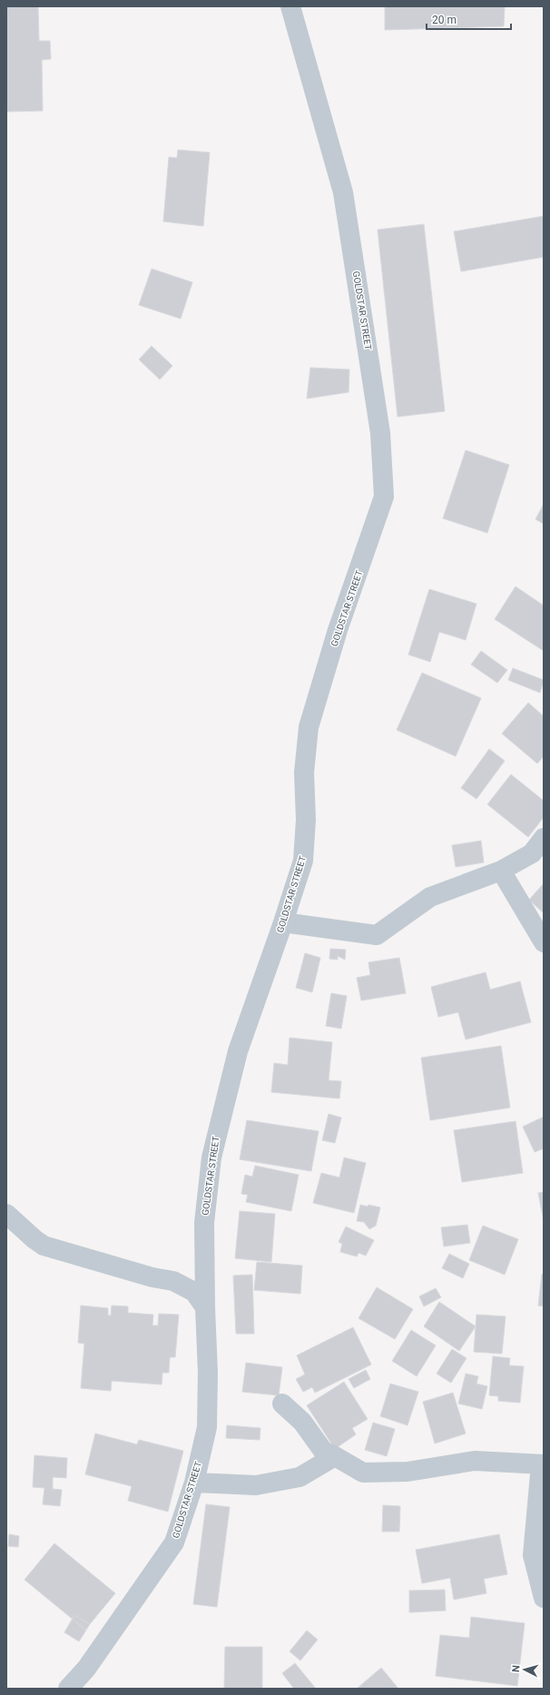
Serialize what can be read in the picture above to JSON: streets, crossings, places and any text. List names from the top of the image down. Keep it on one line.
{"streets":{"street":["GOLDSTAR STREET"]},"scale_bar":"20 m","north":"left"}
